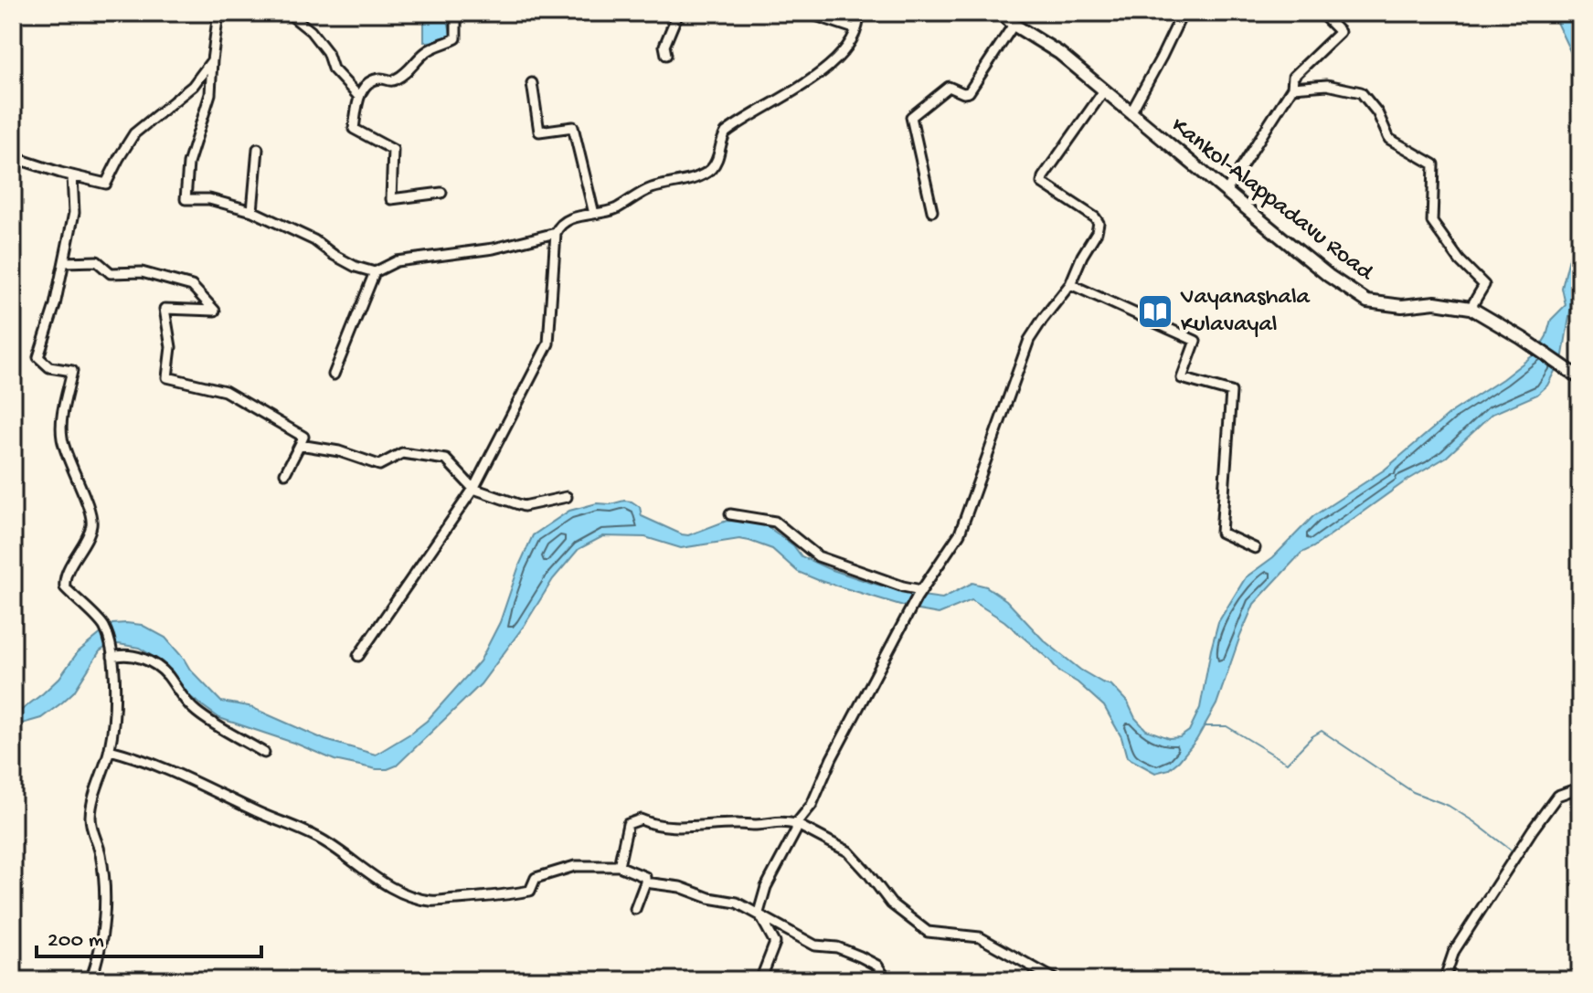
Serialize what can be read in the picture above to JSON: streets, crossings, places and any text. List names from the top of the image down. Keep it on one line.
{"streets":{"main road":["Kankol-Alappadavu Road"]},"places":{"library":["Vayanashala Kulavayal"]},"scale_bar":"200 m"}
